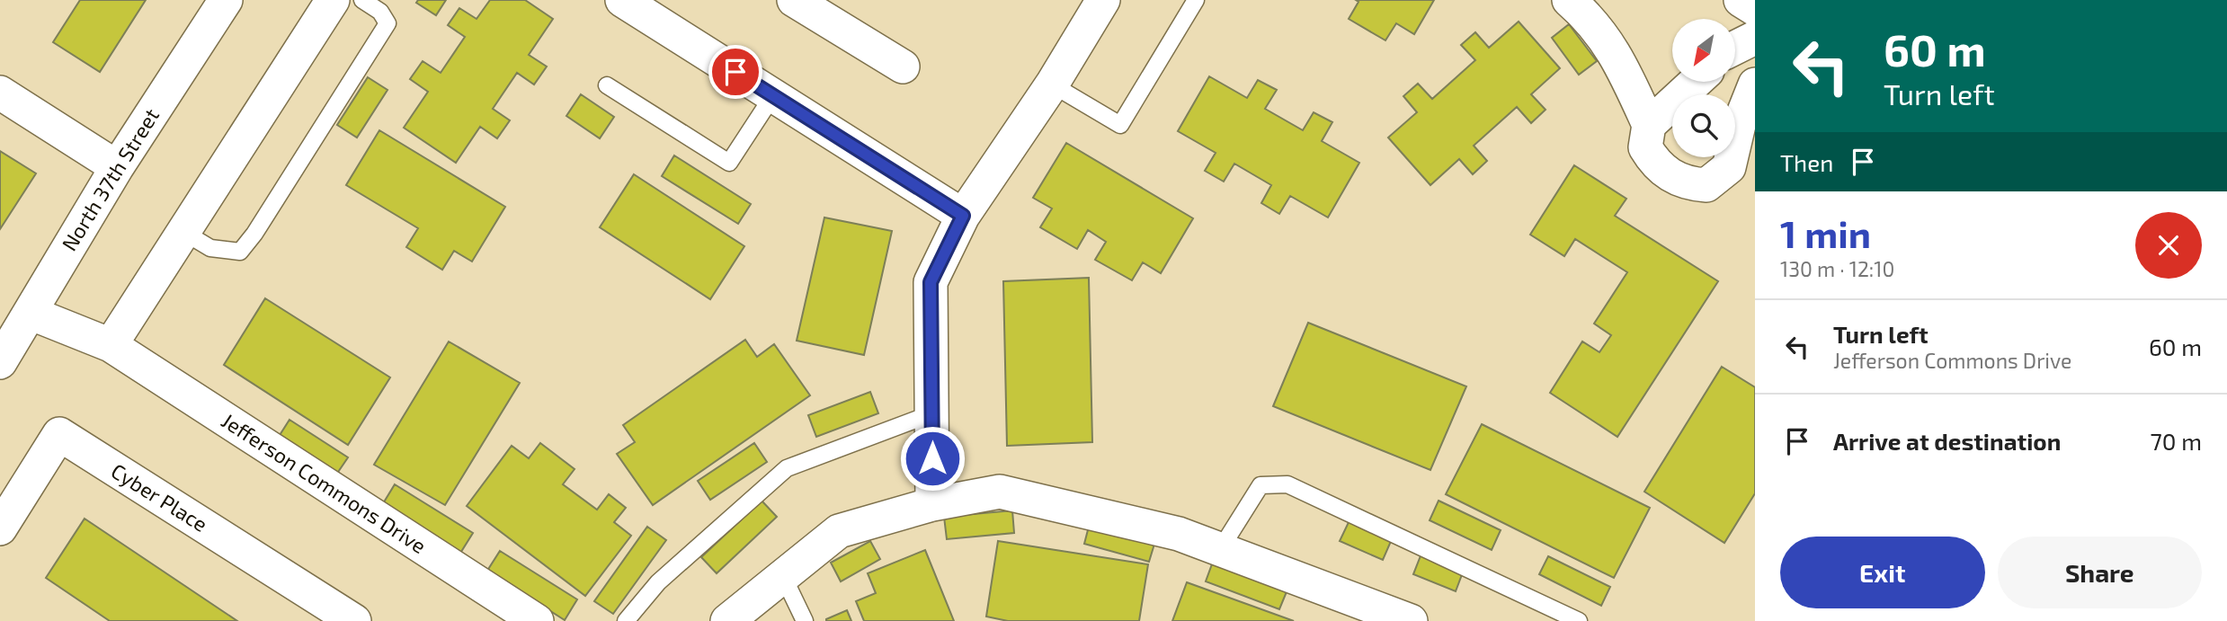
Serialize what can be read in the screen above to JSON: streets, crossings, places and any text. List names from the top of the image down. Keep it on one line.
{"streets":{"street":["North 37th Street","Jefferson Commons Drive","Cyber Place"]},"crossings":[["North 37th Street","Jefferson Commons Drive"]],"north":"bottom left","page":{"turn":["60 m","Turn left"],"then":"Then","heading":["1 min","130 m · 12:10"],"list":[{"name":"Turn left","note":"Jefferson Commons Drive","value":"60 m"},{"name":"Arrive at destination","value":"70 m"}],"buttons":["Exit","Share"]}}
